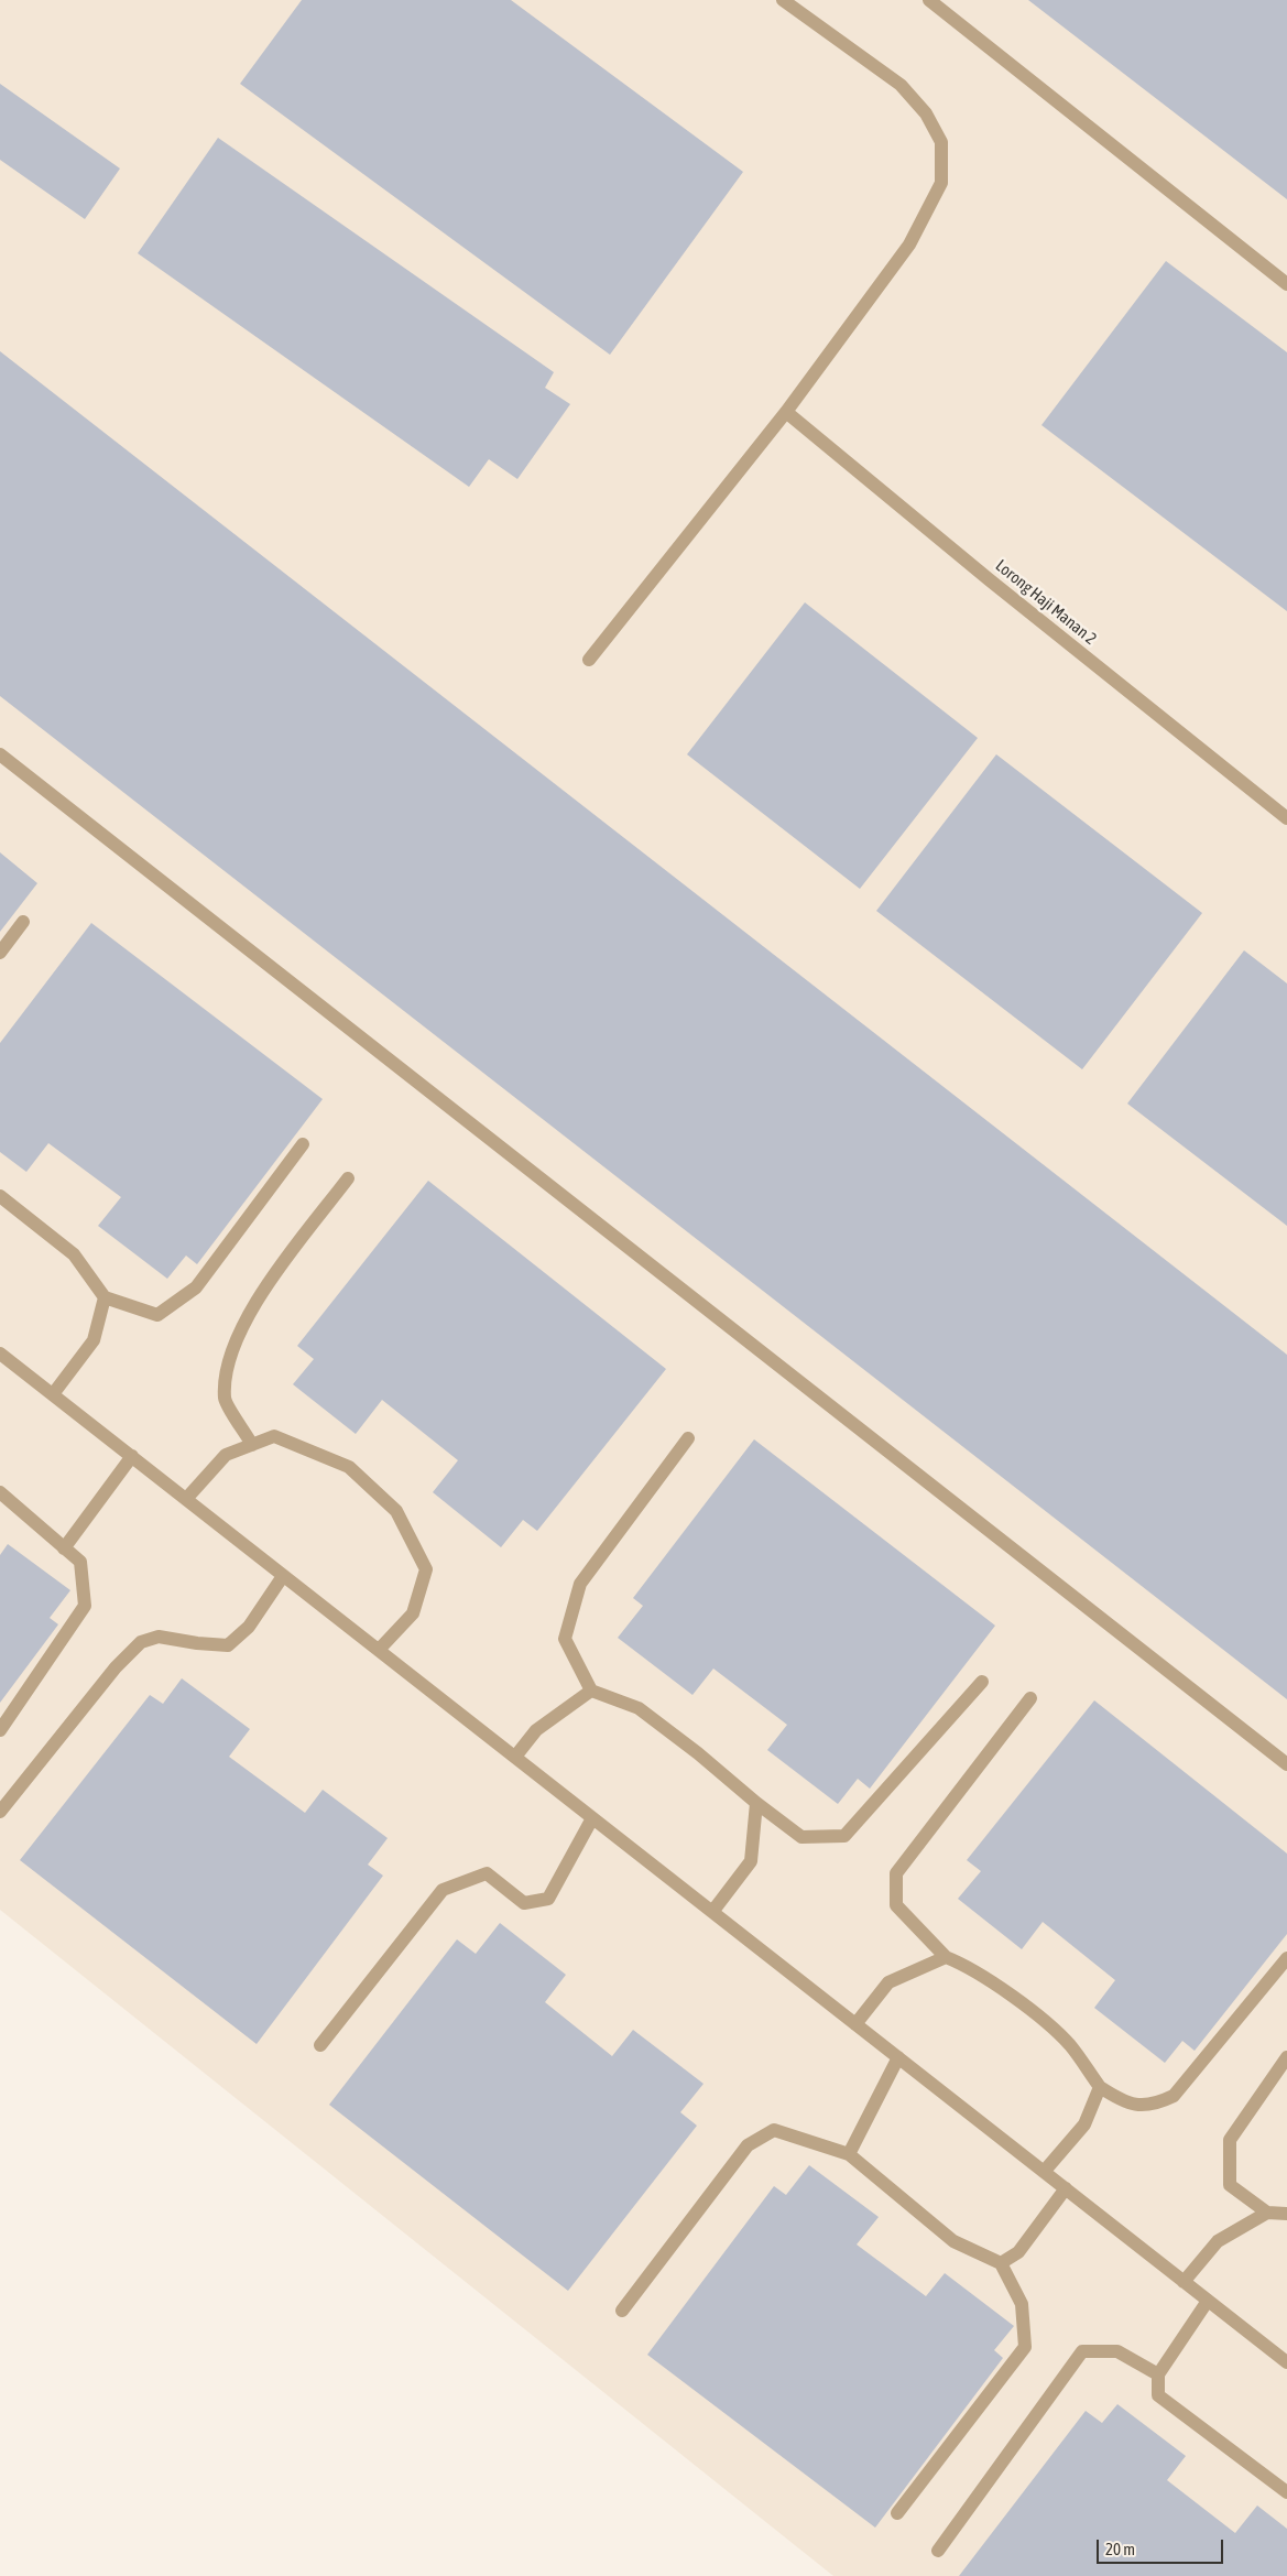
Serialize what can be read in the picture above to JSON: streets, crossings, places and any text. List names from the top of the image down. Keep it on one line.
{"streets":{"street":["Lorong Haji Manan 2"]},"scale_bar":"20 m"}
